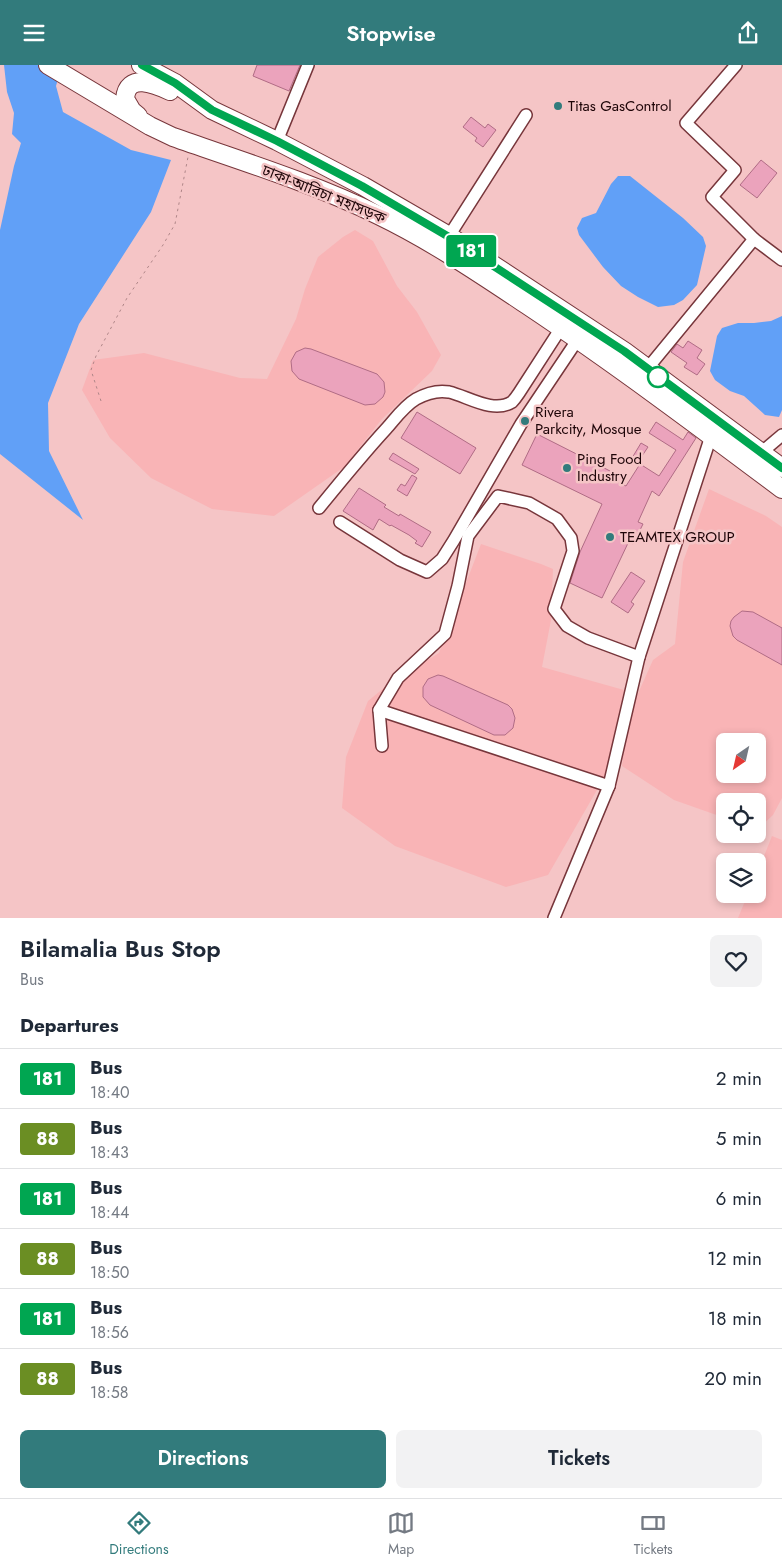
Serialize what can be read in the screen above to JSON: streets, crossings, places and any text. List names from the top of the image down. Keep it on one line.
{"streets":{"highway":["ঢাকা-আরিচা মহাসড়ক"]},"places":["Titas GasControl","Rivera Parkcity, Mosque","Ping Food Industry","TEAMTEX GROUP"],"lines":["bus line 181"],"north":"bottom left","page":{"header":"Stopwise","on_map":"181","heading":[["Bilamalia Bus Stop","Bus"],"Departures"],"list":[{"mark":"181","name":"Bus","note":"18:40","value":"2 min"},{"mark":"88","name":"Bus","note":"18:43","value":"5 min"},{"mark":"181","name":"Bus","note":"18:44","value":"6 min"},{"mark":"88","name":"Bus","note":"18:50","value":"12 min"},{"mark":"181","name":"Bus","note":"18:56","value":"18 min"},{"mark":"88","name":"Bus","note":"18:58","value":"20 min"}],"buttons":["Directions","Tickets"],"tabs":["Directions","Map","Tickets"]}}
